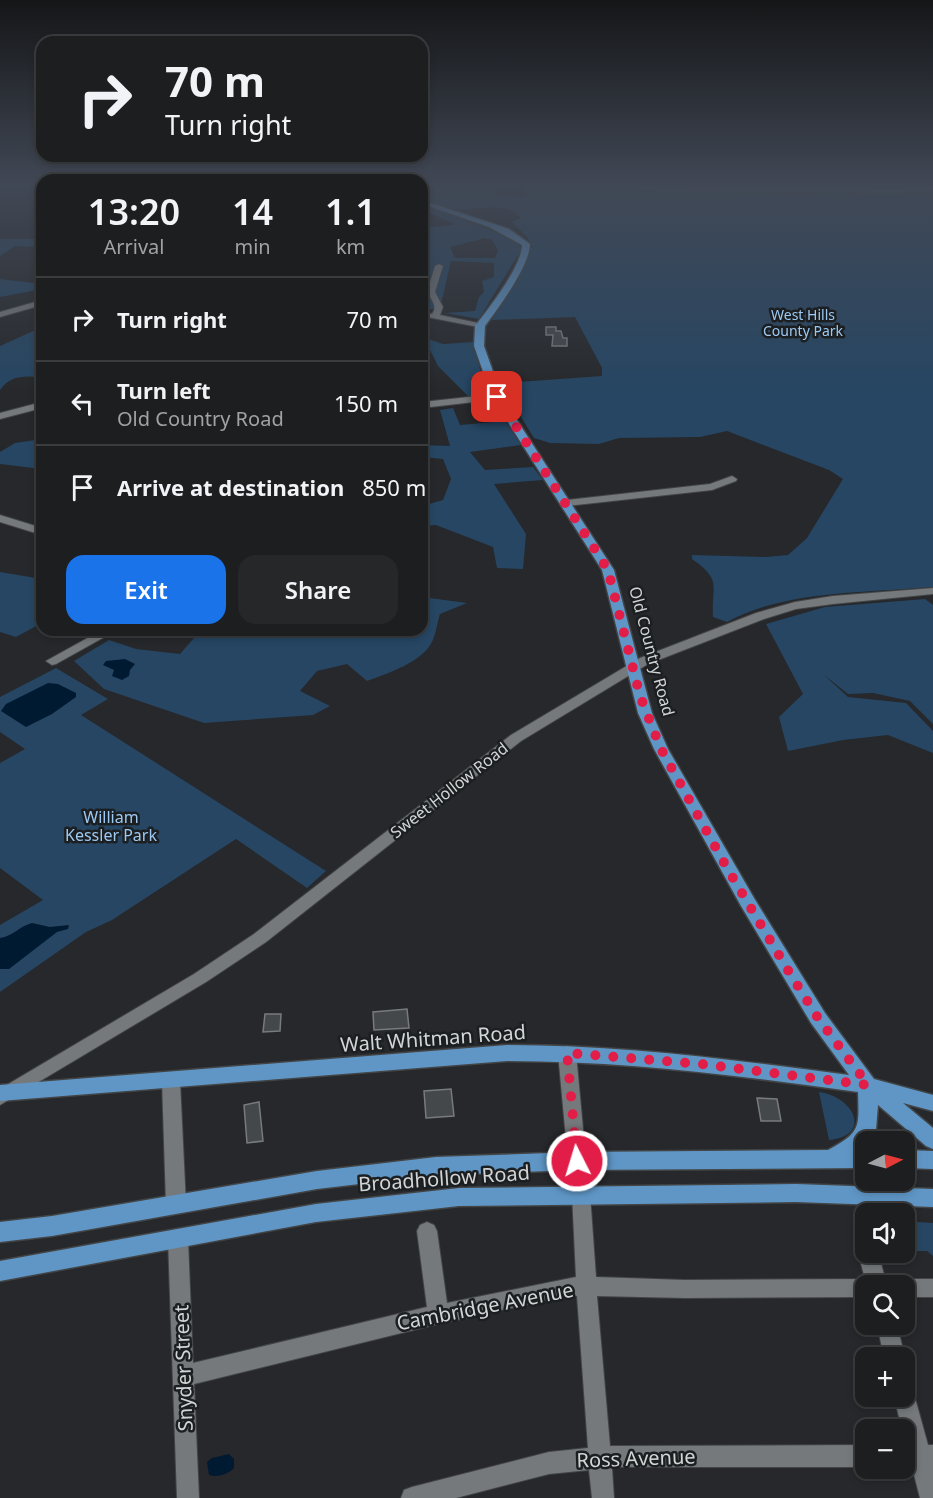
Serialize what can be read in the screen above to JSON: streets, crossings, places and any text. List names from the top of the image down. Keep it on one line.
{"streets":{"main road":["Old Country Road","Walt Whitman Road","Broadhollow Road"],"street":["Sweet Hollow Road","Cambridge Avenue","Snyder Street","Ross Avenue"]},"crossings":[["Old Country Road","Sweet Hollow Road"],["Old Country Road","Walt Whitman Road"],["Sweet Hollow Road","Walt Whitman Road"],["Broadhollow Road","Snyder Street"],["Cambridge Avenue","Snyder Street"]],"parks":["West Hills County Park","William Kessler Park"],"north":"right","page":{"turn":["70 m","Turn right"],"eta":["13:20","Arrival","14","min","1.1","km"],"list":[{"name":"Turn right","value":"70 m"},{"name":"Turn left","note":"Old Country Road","value":"150 m"},{"name":"Arrive at destination","value":"850 m"}],"buttons":["Exit","Share"],"map_buttons":["+","−"]}}
